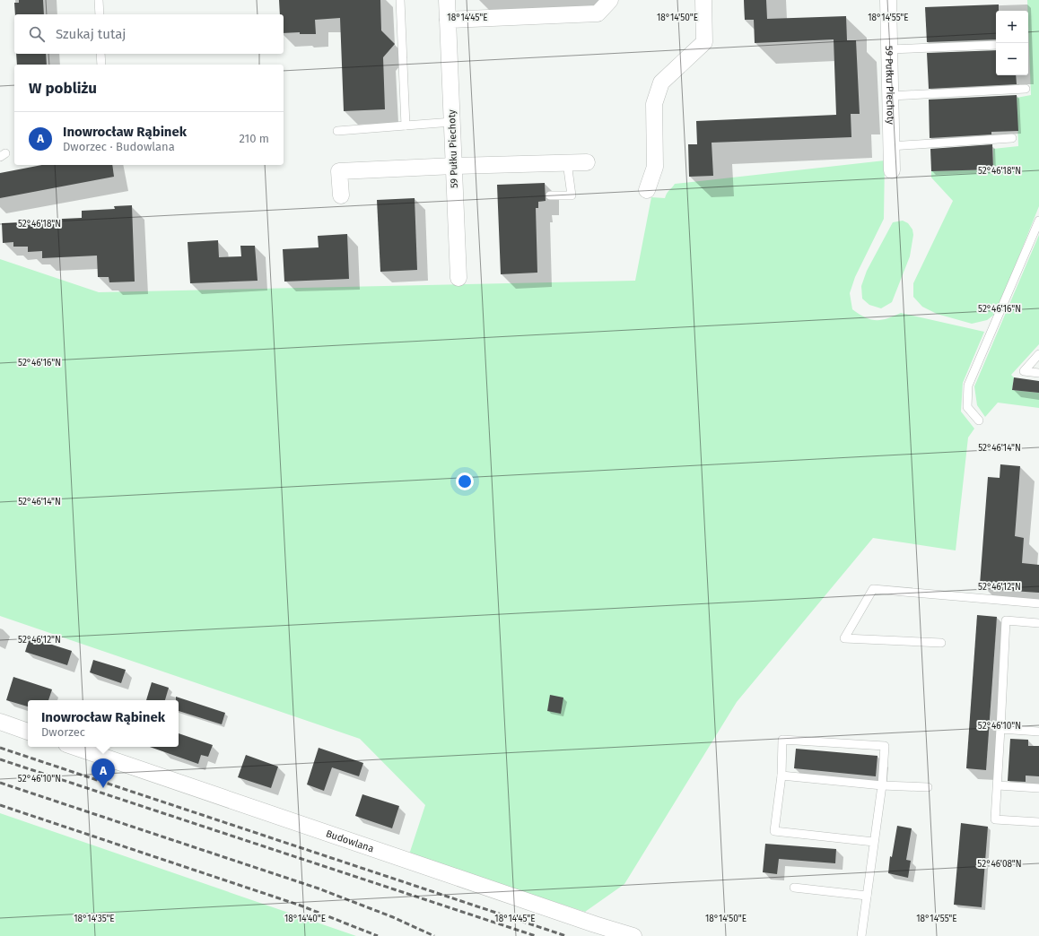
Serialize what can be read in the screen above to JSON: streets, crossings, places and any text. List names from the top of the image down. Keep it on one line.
{"streets":{"street":["59 Pułku Piechoty","Budowlana"]},"page":{"map_buttons":["+","−"],"search":"Szukaj tutaj","heading":"W pobliżu","list":[{"mark":"A","name":"Inowrocław Rąbinek","note":"Dworzec · Budowlana","value":"210 m"}],"popup":["Inowrocław Rąbinek","Dworzec"],"pins":"A"},"coordinates":["18°14'45\"E","18°14'50\"E","18°14'55\"E","52°46'18\"N","52°46'16\"N","52°46'14\"N","52°46'12\"N","52°46'10\"N","52°46'08\"N","18°14'35\"E","18°14'40\"E"]}
